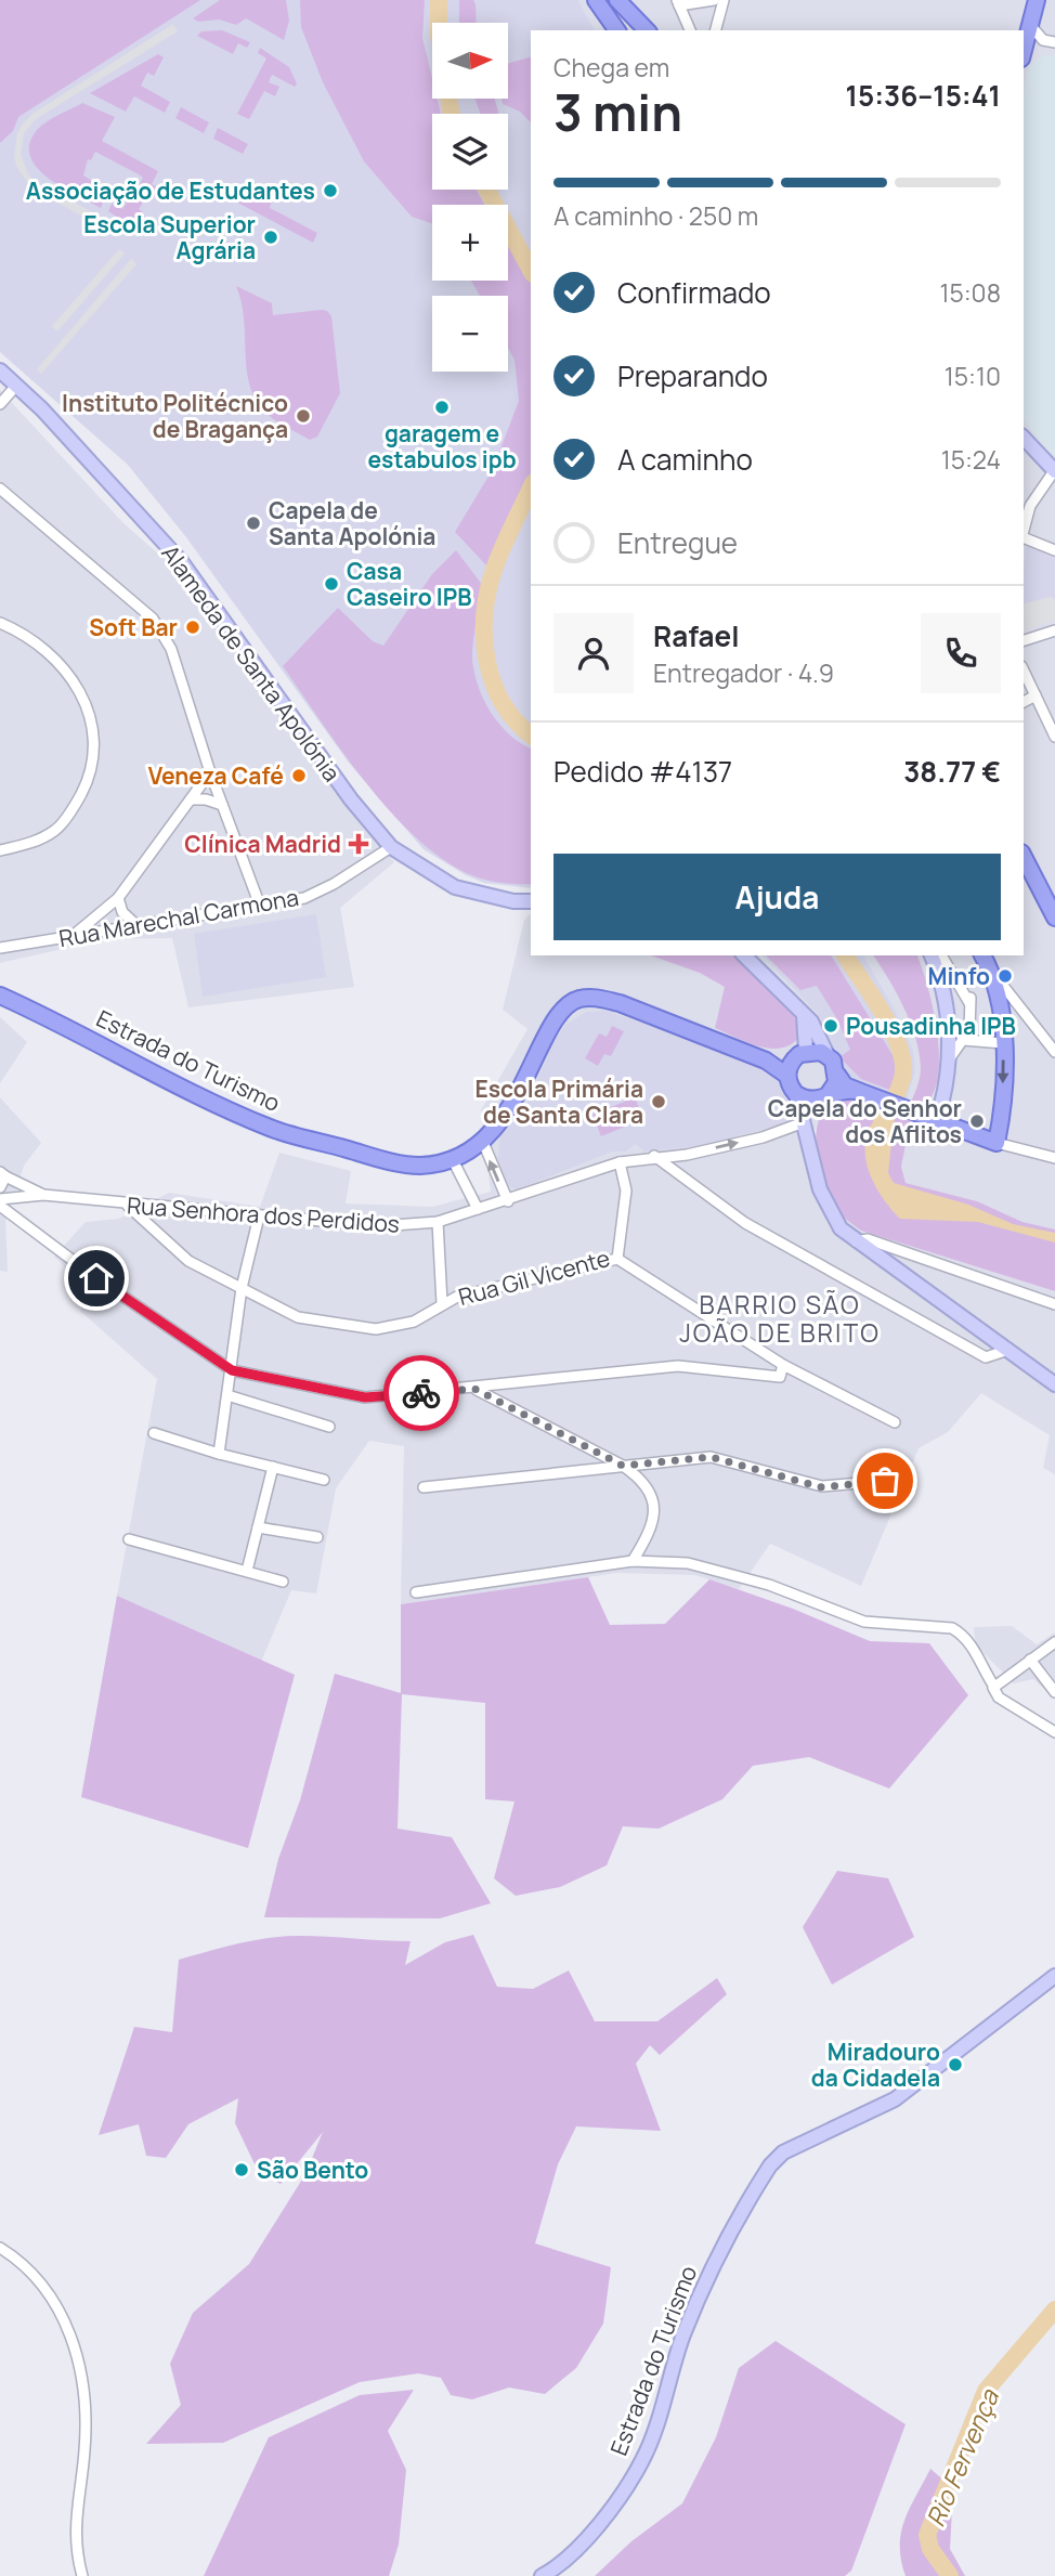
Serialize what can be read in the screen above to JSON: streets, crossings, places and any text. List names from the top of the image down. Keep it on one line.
{"streets":{"main road":["Estrada do Turismo"],"street":["Alameda de Santa Apolónia","Rua Marechal Carmona","Rua Senhora dos Perdidos","Rua Gil Vicente"]},"crossings":[["Alameda de Santa Apolónia","Rua Marechal Carmona"],["Rua Senhora dos Perdidos","Rua Gil Vicente"]],"districts":["BARRIO SÃO JOÃO DE BRITO"],"water":["Rio Fervença"],"places":{"other":["Associação de Estudantes","Escola Superior Agrária","garagem e estabulos ipb","Instituto Politécnico de Bragança","Capela de Santa Apolónia","Casa Caseiro IPB","Soft Bar","Veneza Café","Minfo","Pousadinha IPB","Escola Primária de Santa Clara","Capela do Senhor dos Aflitos","Miradouro da Cidadela","São Bento"],"health":["Clínica Madrid"]},"north":"right","page":{"map_buttons":["+","−"],"heading":["3 min","Chega em","15:36–15:41"],"panel":["Rafael","Entregador · 4.9","Pedido #4137","38.77 €"],"bar":"A caminho · 250 m","list":[["Confirmado","15:08"],["Preparando","15:10"],["A caminho","15:24"],"Entregue"],"buttons":"Ajuda"}}
